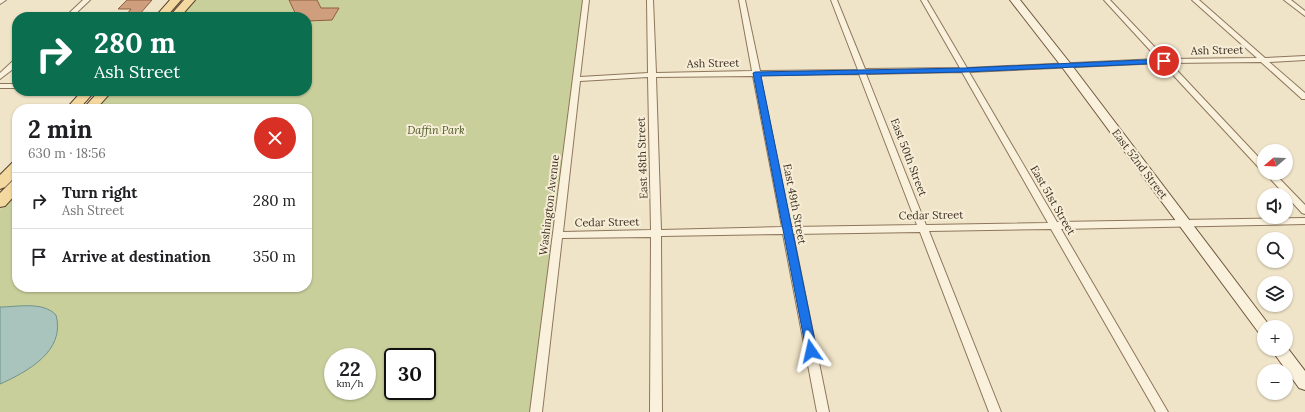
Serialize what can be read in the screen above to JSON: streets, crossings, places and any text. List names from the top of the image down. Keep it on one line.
{"streets":{"main road":["East 52nd Street"],"street":["Ash Street","East 50th Street","East 48th Street","East 51st Street","East 49th Street","Washington Avenue","Cedar Street"]},"crossings":[["Ash Street","East 50th Street"],["Ash Street","East 48th Street"],["Ash Street","East 52nd Street"],["Ash Street","East 51st Street"],["Ash Street","East 49th Street"],["Ash Street","Washington Avenue"],["East 50th Street","Cedar Street"],["East 48th Street","Cedar Street"],["East 52nd Street","Cedar Street"],["East 51st Street","Cedar Street"],["East 49th Street","Cedar Street"],["Washington Avenue","Cedar Street"]],"parks":["Daffin Park"],"north":"left","page":{"turn":["280 m","Ash Street"],"heading":["2 min","630 m · 18:56"],"map_buttons":["+","−"],"list":[{"name":"Turn right","note":"Ash Street","value":"280 m"},{"name":"Arrive at destination","value":"350 m"}],"speed":"22 km/h","limit":"30"}}
